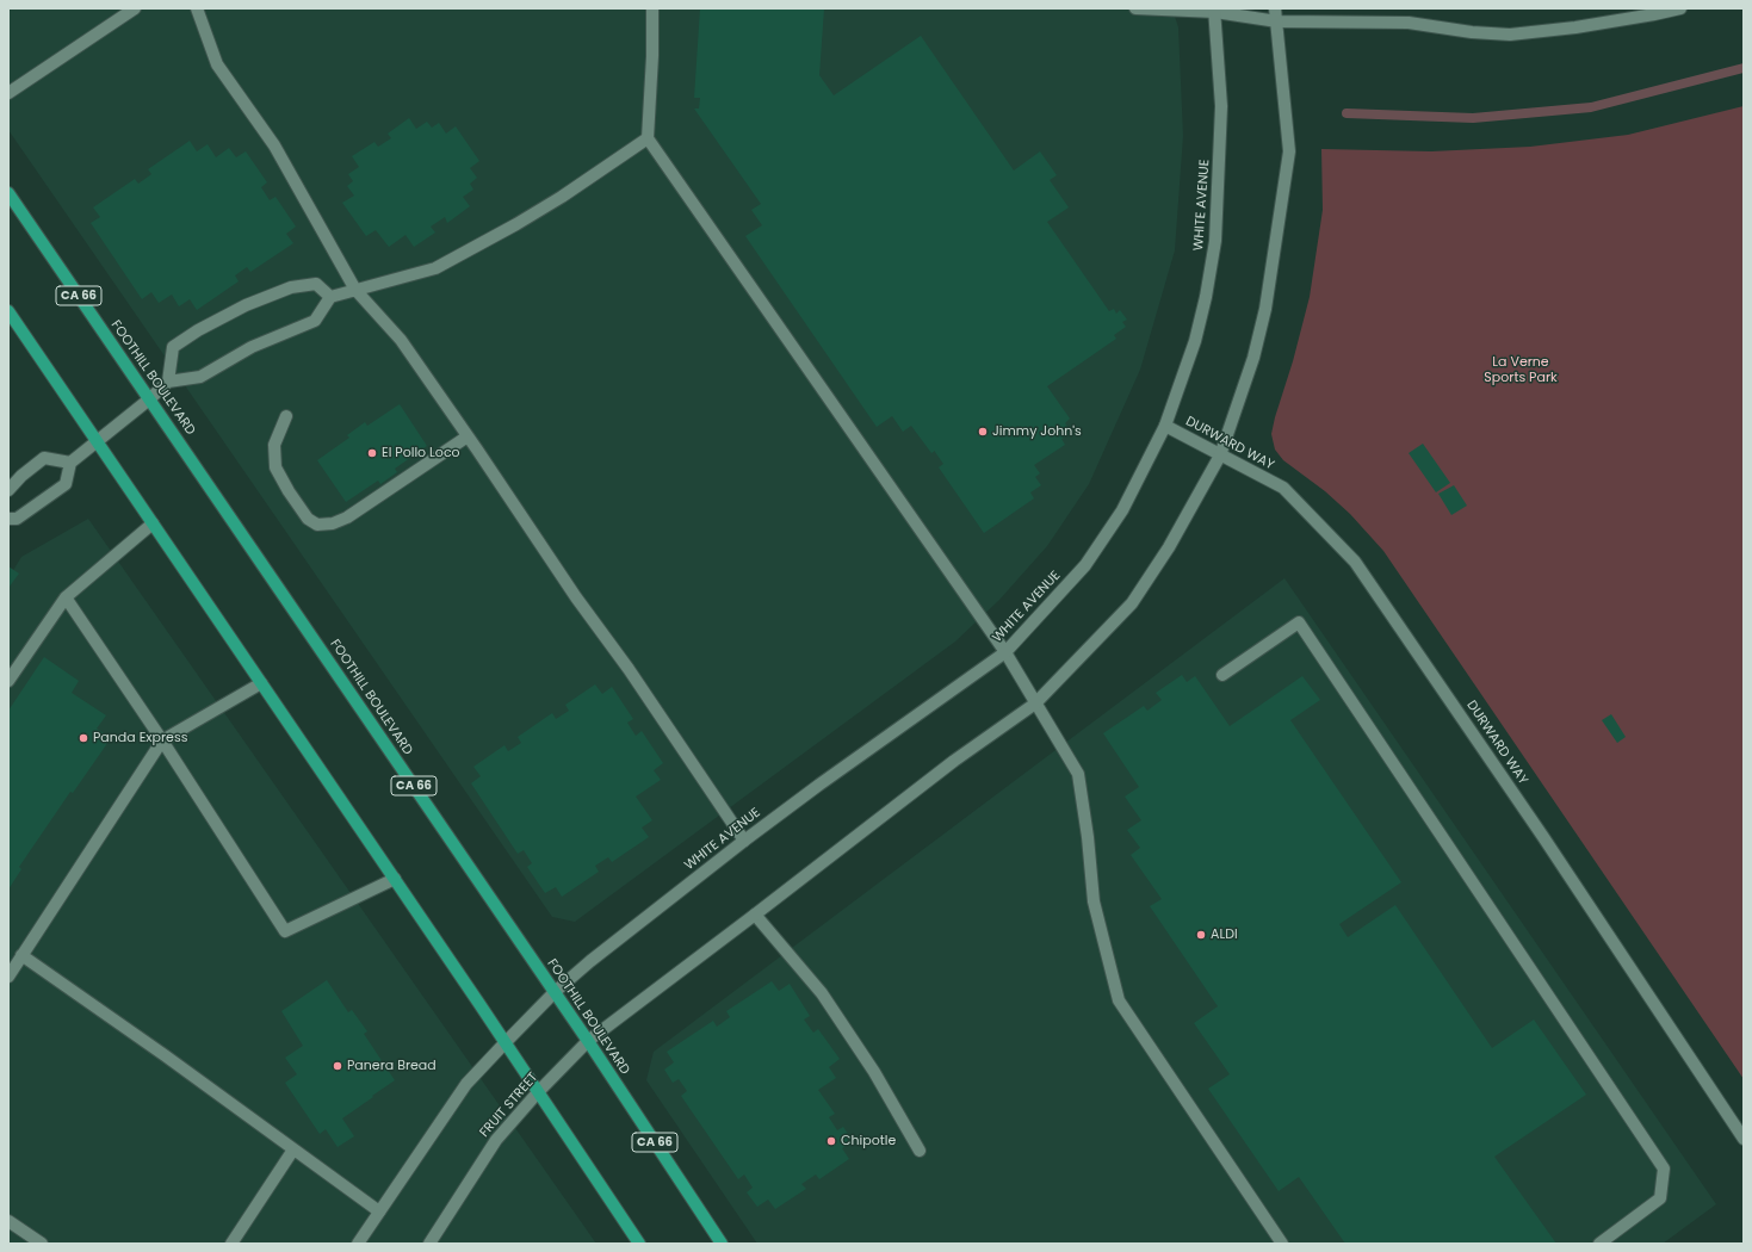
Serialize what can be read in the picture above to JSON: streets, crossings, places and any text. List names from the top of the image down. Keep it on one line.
{"streets":{"main road":["WHITE AVENUE","CA 66","FOOTHILL BOULEVARD","DURWARD WAY","FRUIT STREET"]},"crossings":[["WHITE AVENUE","FOOTHILL BOULEVARD"],["WHITE AVENUE","DURWARD WAY"],["FOOTHILL BOULEVARD","FRUIT STREET"]],"parks":["La Verne Sports Park"],"places":["Jimmy John's","El Pollo Loco","Panda Express","ALDI","Panera Bread","Chipotle"]}
